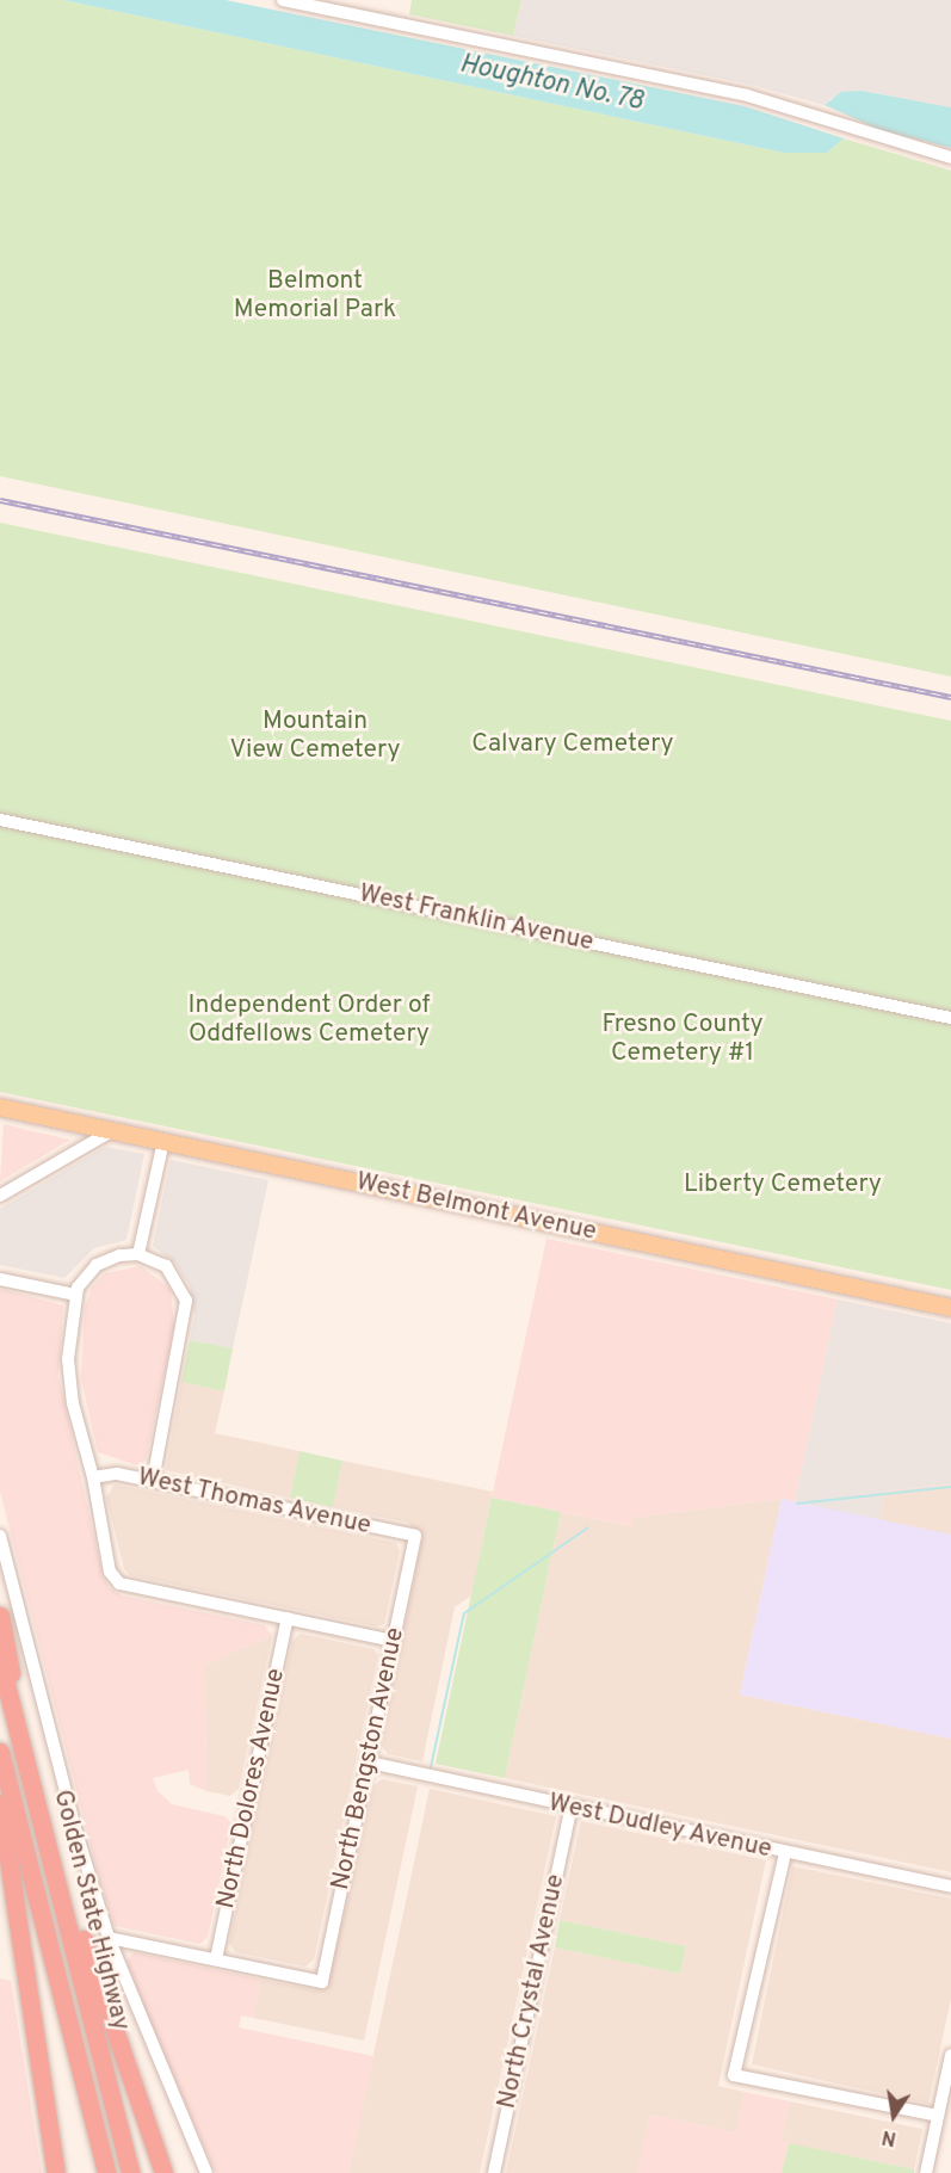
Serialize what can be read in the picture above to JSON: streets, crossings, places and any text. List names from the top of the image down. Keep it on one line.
{"streets":{"highway":["Golden State Highway"],"main road":["West Belmont Avenue"],"street":["West Franklin Avenue","West Thomas Avenue","North Bengston Avenue","North Dolores Avenue","West Dudley Avenue","North Crystal Avenue"]},"crossings":[["West Thomas Avenue","North Bengston Avenue"],["North Bengston Avenue","North Dolores Avenue"],["North Bengston Avenue","West Dudley Avenue"],["West Dudley Avenue","North Crystal Avenue"]],"water":["Houghton No. 78"],"parks":["Belmont Memorial Park","Mountain View Cemetery","Calvary Cemetery","Independent Order of Oddfellows Cemetery","Fresno County Cemetery #1","Liberty Cemetery"],"north":"bottom"}
